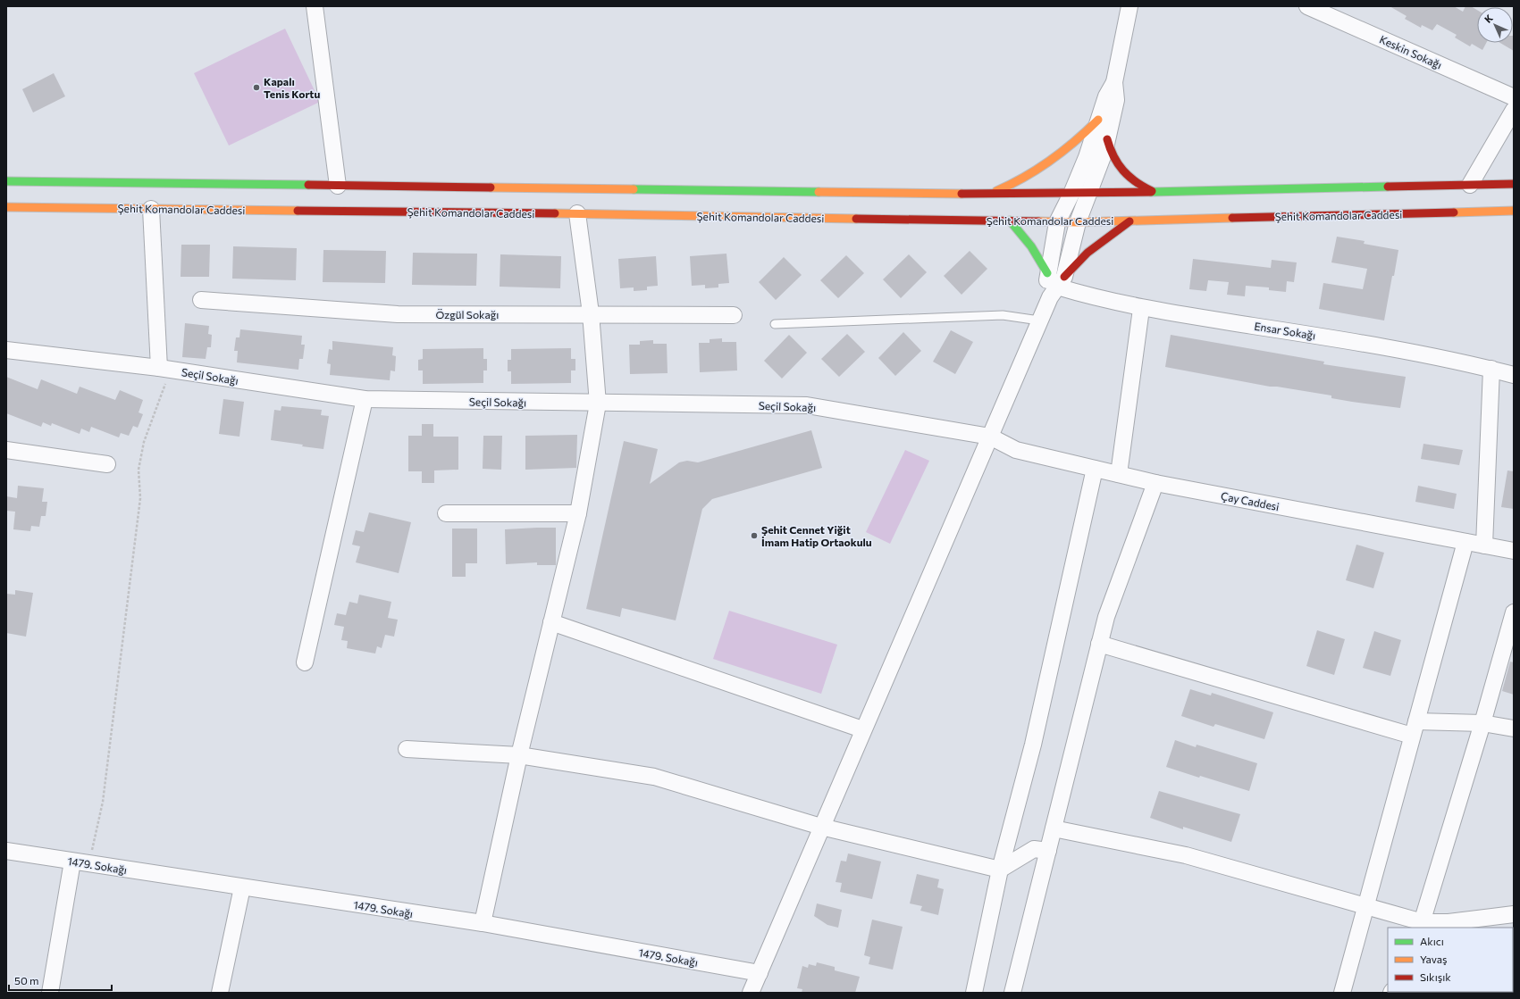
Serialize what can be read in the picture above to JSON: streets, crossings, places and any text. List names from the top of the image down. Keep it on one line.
{"streets":{"main road":["Şehit Komandolar Caddesi"],"street":["Keskin Sokağı","Özgül Sokağı","Ensar Sokağı","Seçil Sokağı","Çay Caddesi","1479. Sokağı"]},"crossings":[["Seçil Sokağı","Çay Caddesi"]],"places":["Kapalı Tenis Kortu","Şehit Cennet Yiğit İmam Hatip Ortaokulu"],"legend":["Akıcı","Yavaş","Sıkışık"],"scale_bar":"50 m","north":"top left"}
